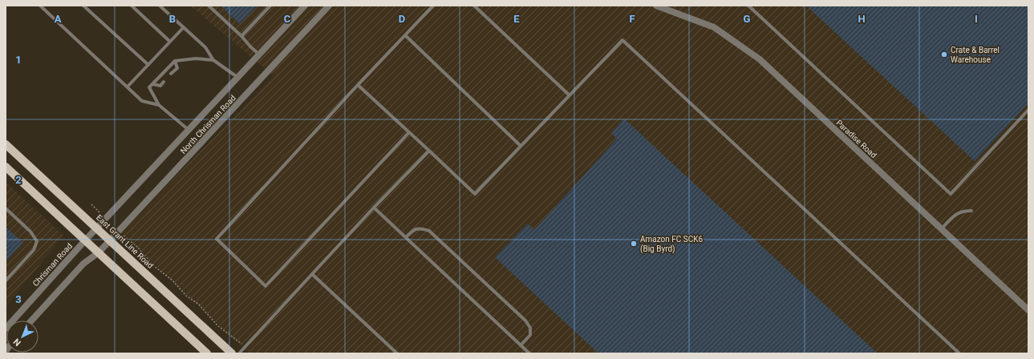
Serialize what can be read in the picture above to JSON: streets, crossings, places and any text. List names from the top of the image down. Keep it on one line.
{"streets":{"main road":["East Grant Line Road"],"street":["North Chrisman Road","Paradise Road","Chrisman Road"]},"crossings":[["North Chrisman Road","East Grant Line Road"],["North Chrisman Road","Chrisman Road"]],"places":["Crate & Barrel Warehouse","Amazon FC SCK6 (Big Byrd)"],"north":"bottom left","grid":{"columns":["A","B","C","D","E","F","G","H","I"],"rows":["1","2","3"]}}
